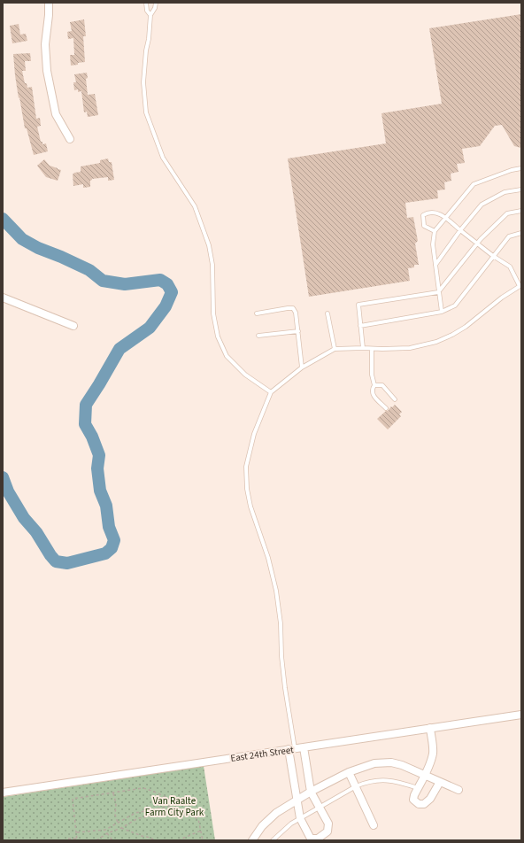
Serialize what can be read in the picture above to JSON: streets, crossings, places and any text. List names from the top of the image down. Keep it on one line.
{"streets":{"street":["East 24th Street"]},"parks":["Van Raalte Farm City Park"]}
